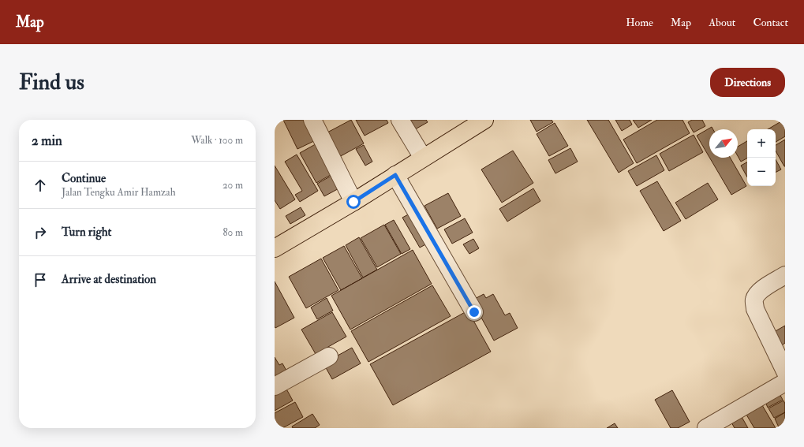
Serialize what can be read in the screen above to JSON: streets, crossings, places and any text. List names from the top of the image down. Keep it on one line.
{"north":"top right","page":{"header":"Map","nav":["Home","Map","About","Contact"],"buttons":"Directions","title":"Find us","heading":["2 min","Walk · 100 m"],"map_buttons":["+","−"],"list":[["Continue","Jalan Tengku Amir Hamzah","20 m"],["Turn right","80 m"],"Arrive at destination"]}}
